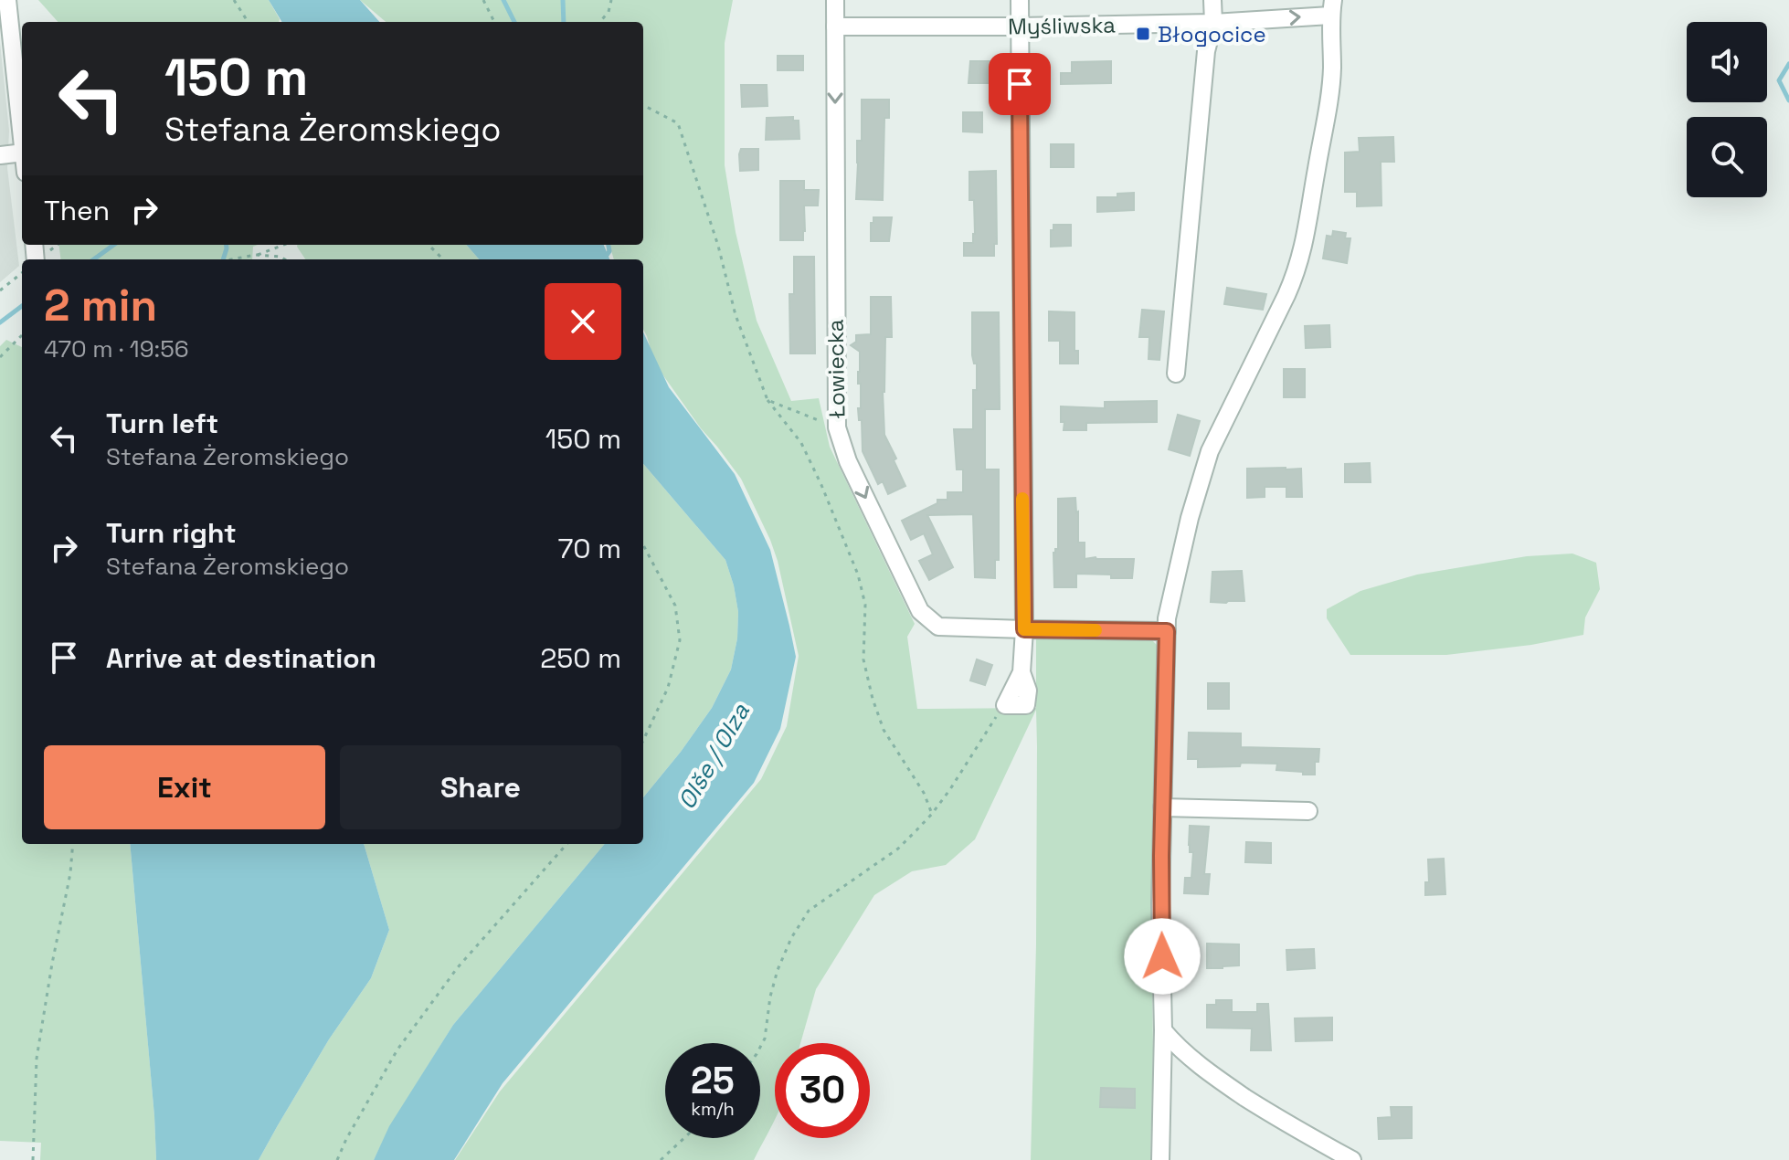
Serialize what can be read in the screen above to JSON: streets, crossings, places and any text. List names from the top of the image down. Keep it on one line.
{"streets":{"street":["Myśliwska","Łowiecka"]},"crossings":[["Myśliwska","Łowiecka"]],"one_way":["Łowiecka"],"water":["Olše / Olza"],"places":{"transit":["Błogocice"]},"page":{"turn":["150 m","Stefana Żeromskiego"],"then":"Then","heading":["2 min","470 m · 19:56"],"list":[{"name":"Turn left","note":"Stefana Żeromskiego","value":"150 m"},{"name":"Turn right","note":"Stefana Żeromskiego","value":"70 m"},{"name":"Arrive at destination","value":"250 m"}],"buttons":["Exit","Share"],"speed":"25 km/h","limit":"30"}}
